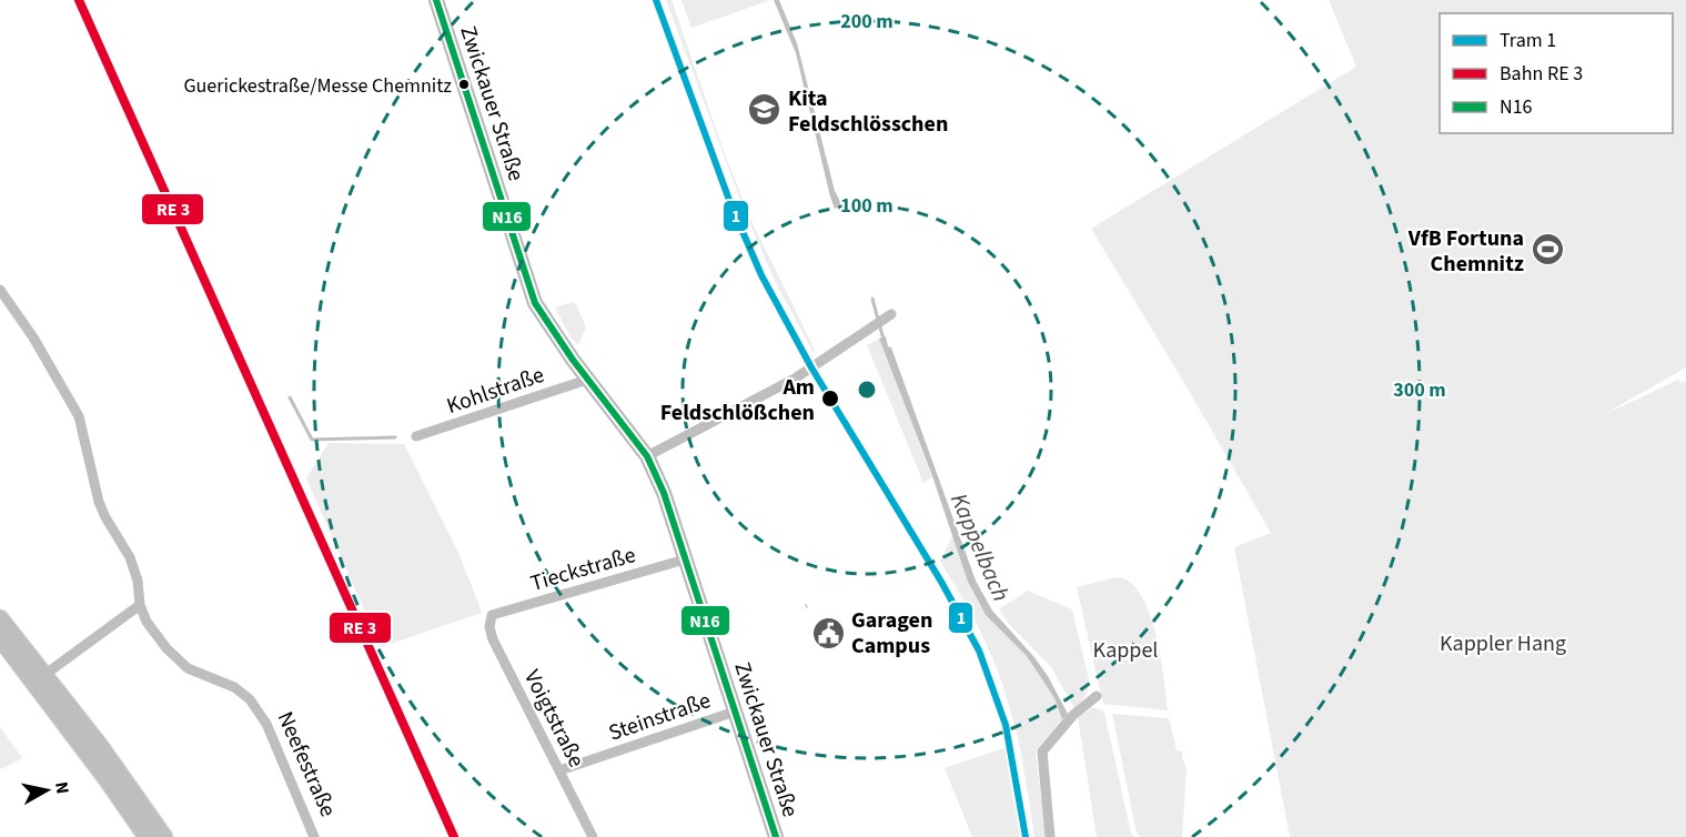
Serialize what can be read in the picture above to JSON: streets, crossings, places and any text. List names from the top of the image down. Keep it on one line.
{"streets":{"main road":["Zwickauer Straße"],"street":["Kohlstraße","Tieckstraße","Steinstraße","Voigtstraße","Neefestraße"]},"crossings":[["Zwickauer Straße","Kohlstraße"],["Zwickauer Straße","Tieckstraße"],["Zwickauer Straße","Steinstraße"],["Tieckstraße","Voigtstraße"],["Steinstraße","Voigtstraße"]],"water":["Kappelbach"],"parks":["Kappler Hang","Kappel"],"places":{"other":["Guerickestraße/Messe Chemnitz","Am Feldschlößchen"],"school or university":["Kita Feldschlösschen"],"sports":["VfB Fortuna Chemnitz"],"public building":["Garagen Campus"]},"lines":["tram line 1","transit line N16"],"legend":["Tram 1","Bahn RE 3","N16"],"north":"right","rings":["200 m","100 m","300 m"]}
